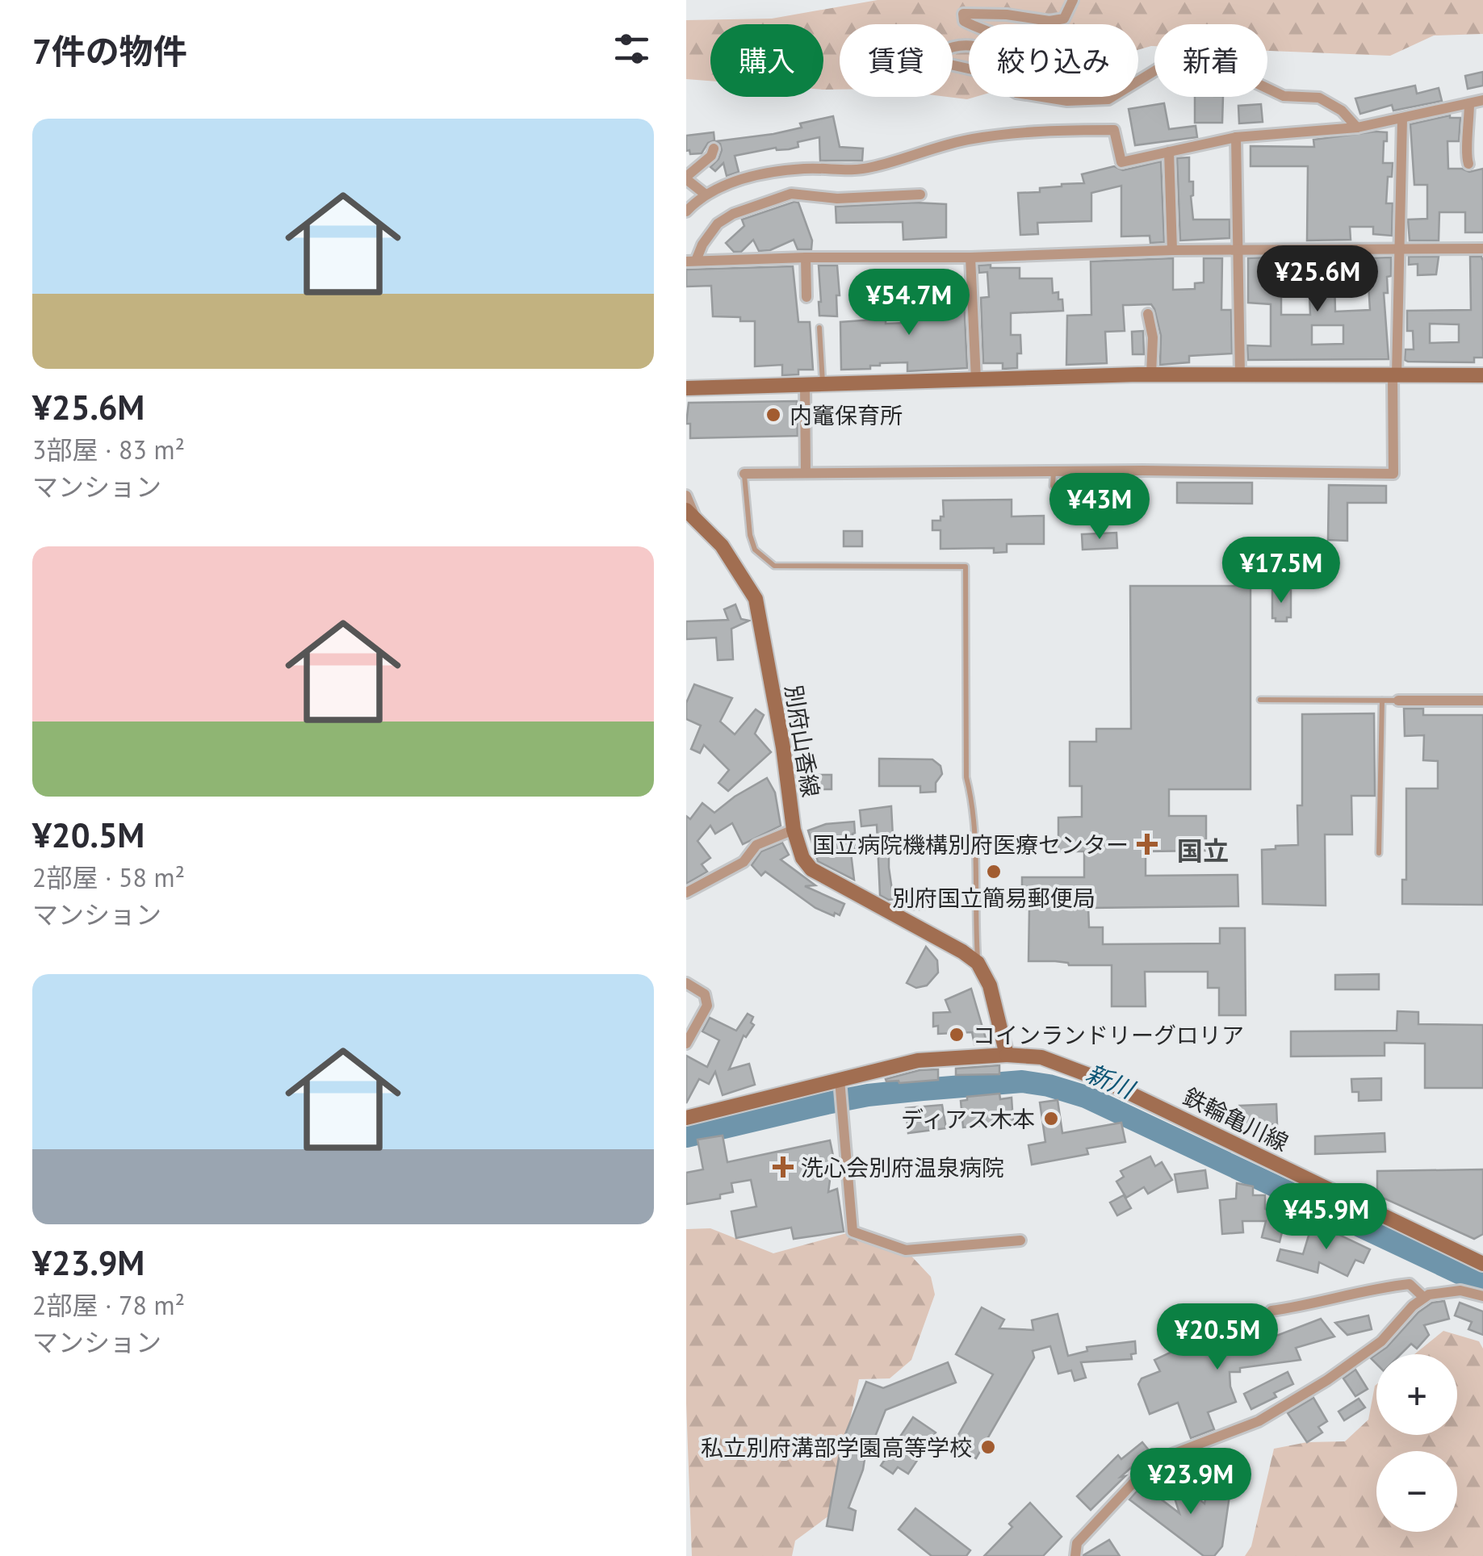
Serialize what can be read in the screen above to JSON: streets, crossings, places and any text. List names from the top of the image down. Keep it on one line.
{"streets":{"main road":["別府山香線","鉄輪亀川線"]},"districts":["国立"],"water":["新川"],"places":{"other":["内竈保育所","別府国立簡易郵便局","コインランドリーグロリア","ディアス木本","私立別府溝部学園高等学校"],"health":["国立病院機構別府医療センター","洗心会別府温泉病院"]},"page":{"heading":"7件の物件","chip":["購入","賃貸","絞り込み","新着"],"list":[{"name":"¥25.6M","note":"3部屋 · 83 m² · マンション"},{"name":"¥20.5M","note":"2部屋 · 58 m² · マンション"},{"name":"¥23.9M","note":"2部屋 · 78 m² · マンション"}],"price":["¥25.6M","¥54.7M","¥43M","¥17.5M","¥45.9M","¥20.5M","¥23.9M"],"map_buttons":["+","−"]}}
